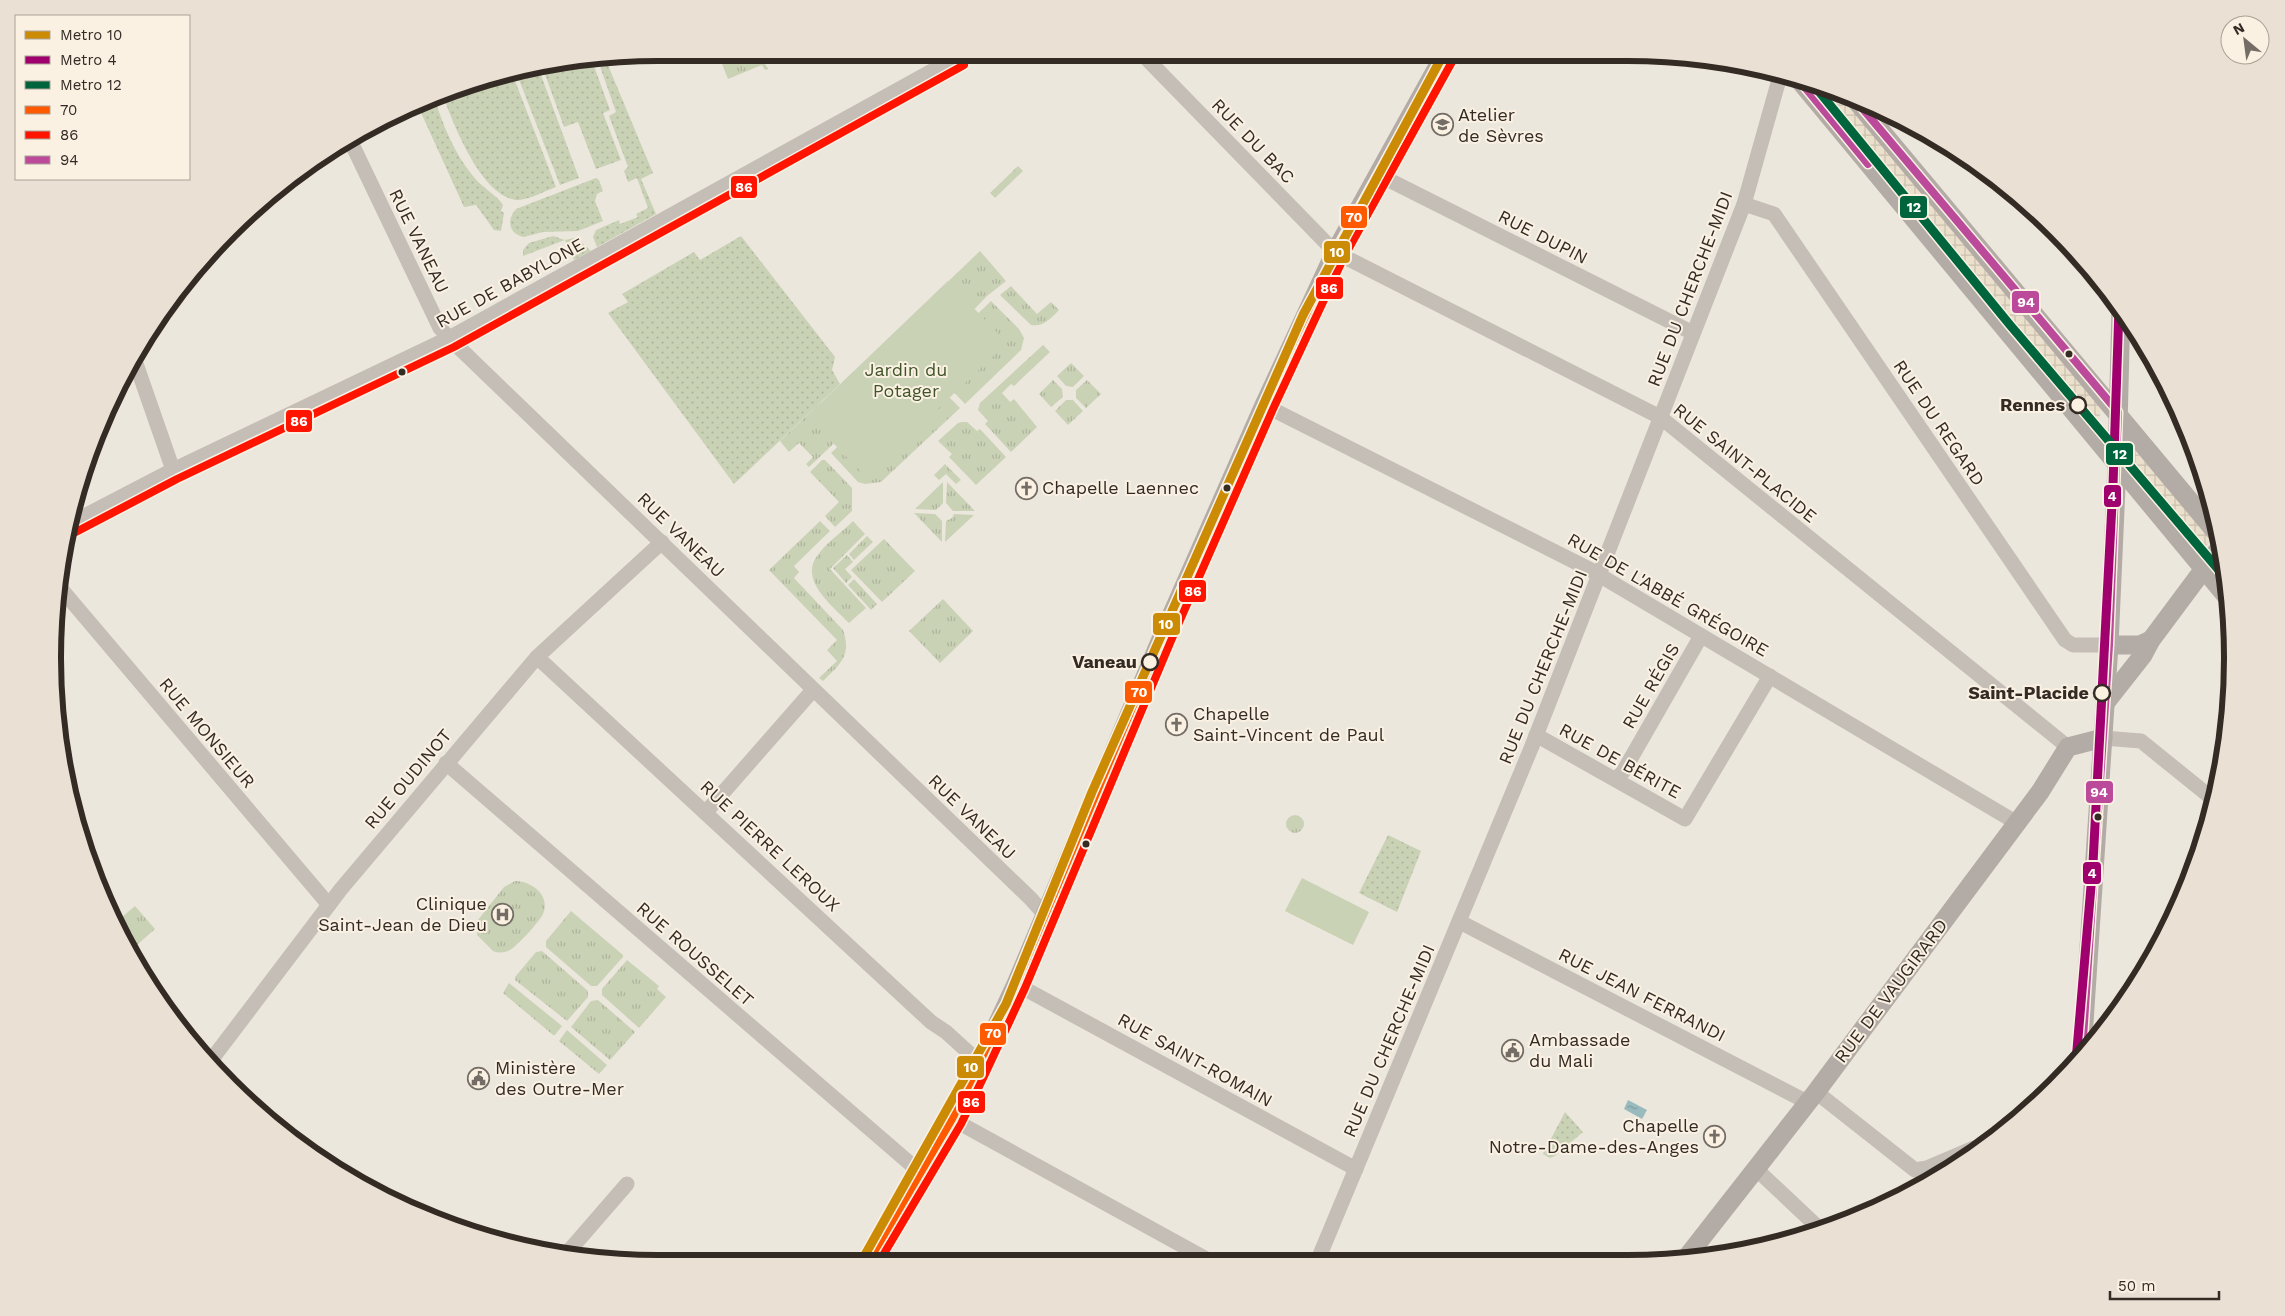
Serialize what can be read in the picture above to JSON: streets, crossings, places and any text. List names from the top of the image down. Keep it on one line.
{"streets":{"main road":["RUE DE VAUGIRARD"],"street":["RUE DU BAC","RUE DUPIN","RUE VANEAU","RUE DE BABYLONE","RUE DU CHERCHE-MIDI","RUE DU REGARD","RUE SAINT-PLACIDE","RUE DE L'ABBÉ GRÉGOIRE","RUE RÉGIS","RUE MONSIEUR","RUE DE BÉRITE","RUE OUDINOT","RUE PIERRE LEROUX","RUE ROUSSELET","RUE JEAN FERRANDI","RUE SAINT-ROMAIN"]},"crossings":[["RUE DU BAC","RUE SAINT-PLACIDE"],["RUE DUPIN","RUE DU CHERCHE-MIDI"],["RUE VANEAU","RUE DE BABYLONE"],["RUE VANEAU","RUE OUDINOT"],["RUE DU CHERCHE-MIDI","RUE DU REGARD"],["RUE DU CHERCHE-MIDI","RUE SAINT-PLACIDE"],["RUE DU CHERCHE-MIDI","RUE DE L'ABBÉ GRÉGOIRE"],["RUE DU CHERCHE-MIDI","RUE DE BÉRITE"],["RUE DU CHERCHE-MIDI","RUE JEAN FERRANDI"],["RUE DU CHERCHE-MIDI","RUE SAINT-ROMAIN"],["RUE SAINT-PLACIDE","RUE DE VAUGIRARD"],["RUE DE L'ABBÉ GRÉGOIRE","RUE RÉGIS"],["RUE DE L'ABBÉ GRÉGOIRE","RUE DE BÉRITE"],["RUE DE L'ABBÉ GRÉGOIRE","RUE DE VAUGIRARD"],["RUE RÉGIS","RUE DE BÉRITE"],["RUE MONSIEUR","RUE OUDINOT"],["RUE OUDINOT","RUE PIERRE LEROUX"],["RUE OUDINOT","RUE ROUSSELET"],["RUE DE VAUGIRARD","RUE JEAN FERRANDI"]],"parks":["Jardin du Potager"],"places":{"school or university":["Atelier de Sèvres"],"other":["Rennes","Vaneau","Saint-Placide"],"church":["Chapelle Laennec","Chapelle Saint-Vincent de Paul","Chapelle Notre-Dame-des-Anges"],"hospital":["Clinique Saint-Jean de Dieu"],"public building":["Ambassade du Mali","Ministère des Outre-Mer"]},"lines":["metro line 10","transit line 70","transit line 86","transit line 94","metro line 12","metro line 4"],"legend":["Metro 10","Metro 4","Metro 12","70","86","94"],"scale_bar":"50 m","north":"top left"}
